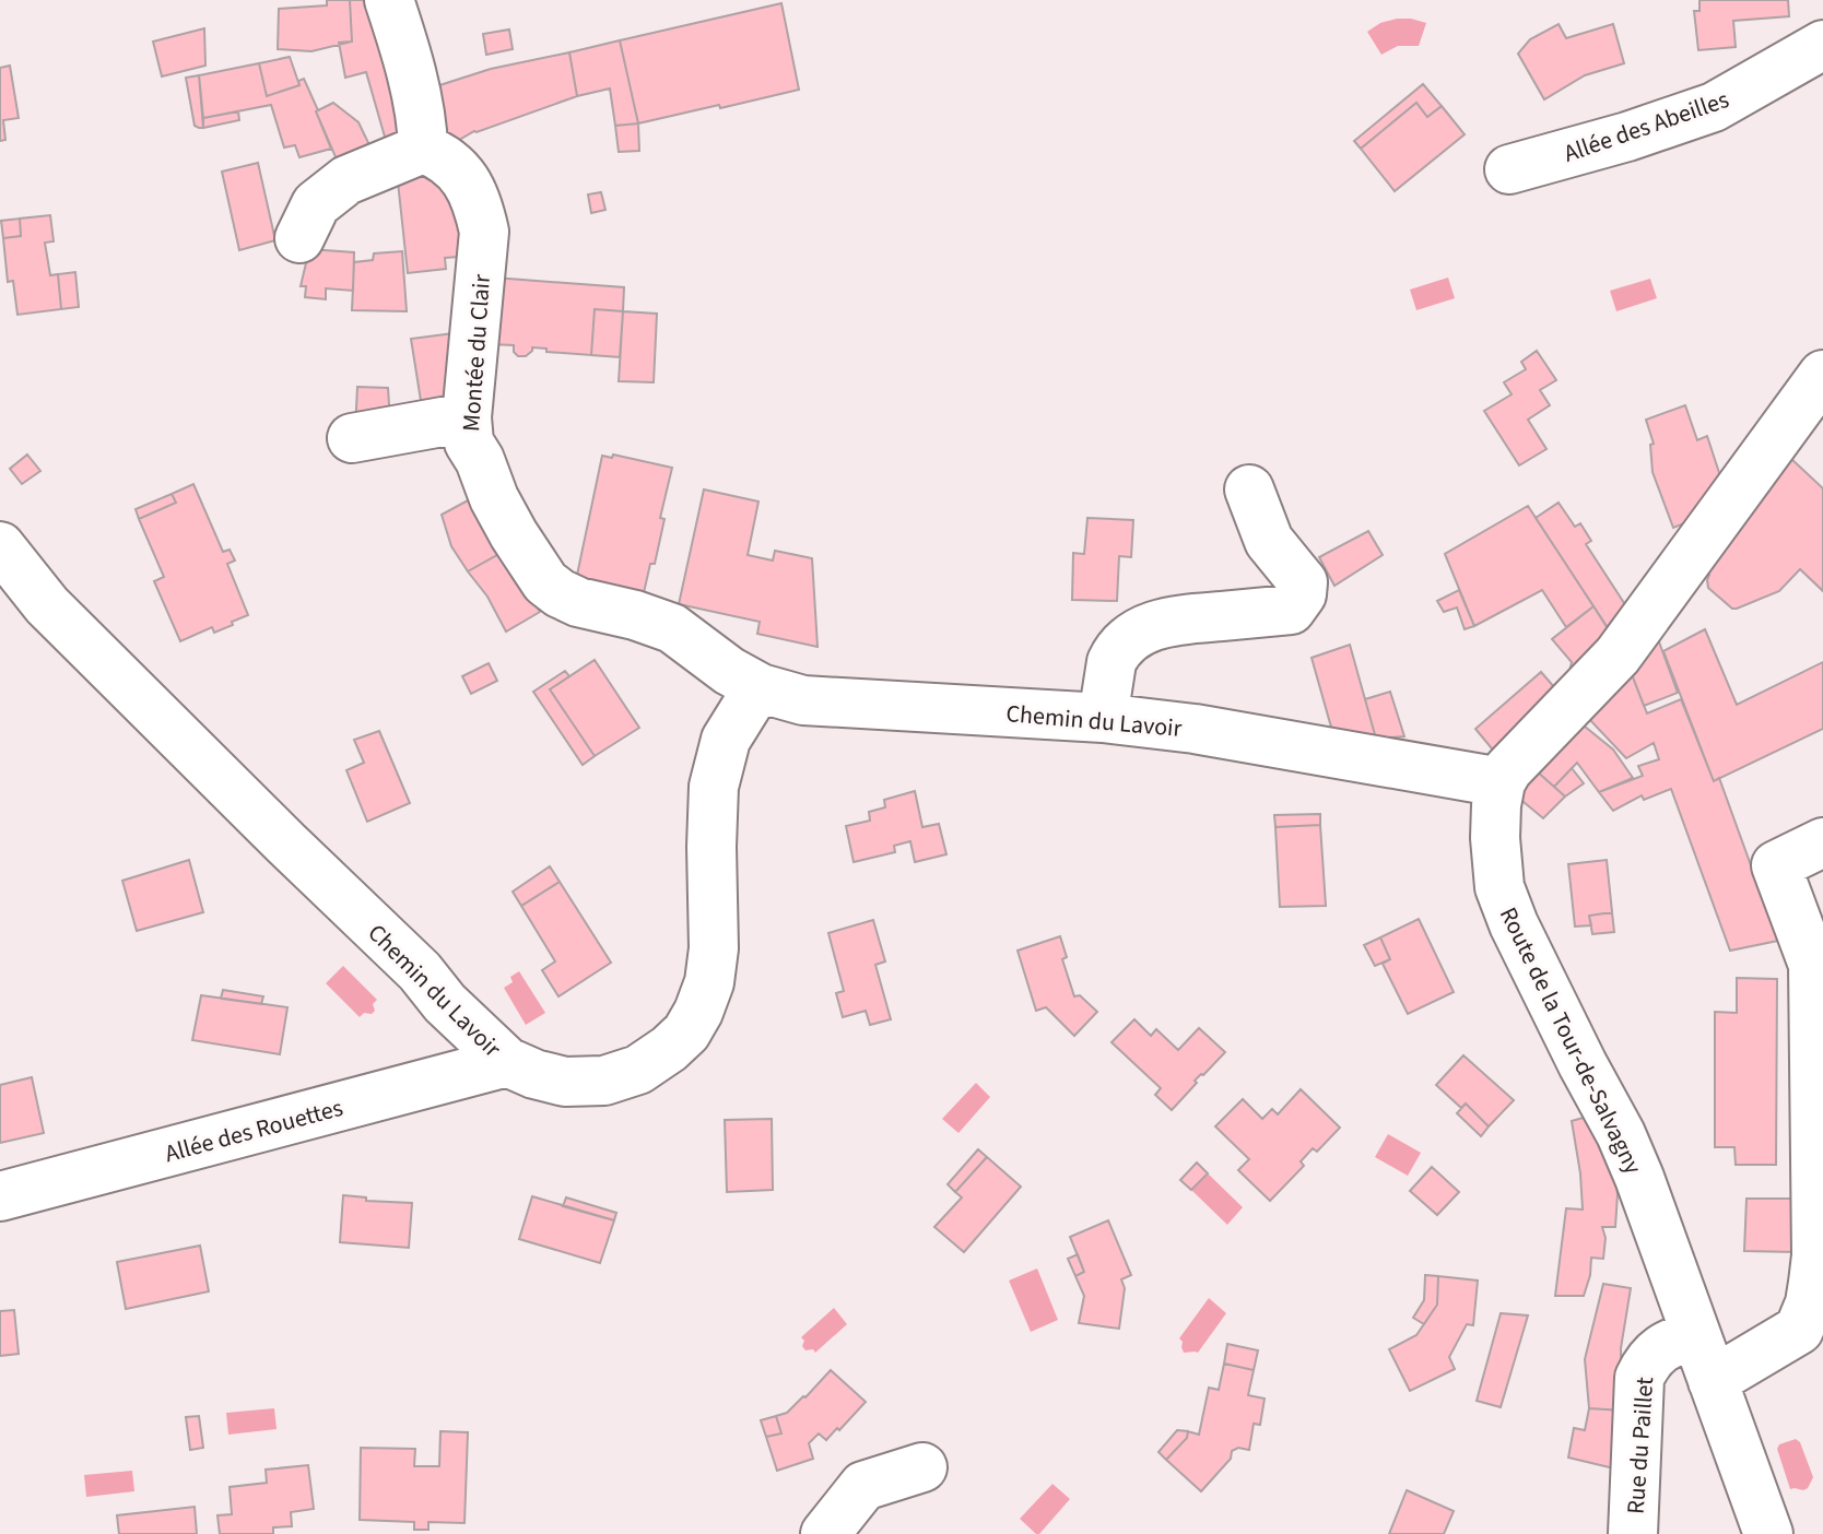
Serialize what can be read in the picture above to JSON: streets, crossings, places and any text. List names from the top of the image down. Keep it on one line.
{"streets":{"street":["Allée des Abeilles","Montée du Clair","Chemin du Lavoir","Route de la Tour-de-Salvagny","Allée des Rouettes","Rue du Paillet"]},"crossings":[["Montée du Clair","Chemin du Lavoir"],["Chemin du Lavoir","Route de la Tour-de-Salvagny"],["Chemin du Lavoir","Allée des Rouettes"],["Route de la Tour-de-Salvagny","Rue du Paillet"]]}
